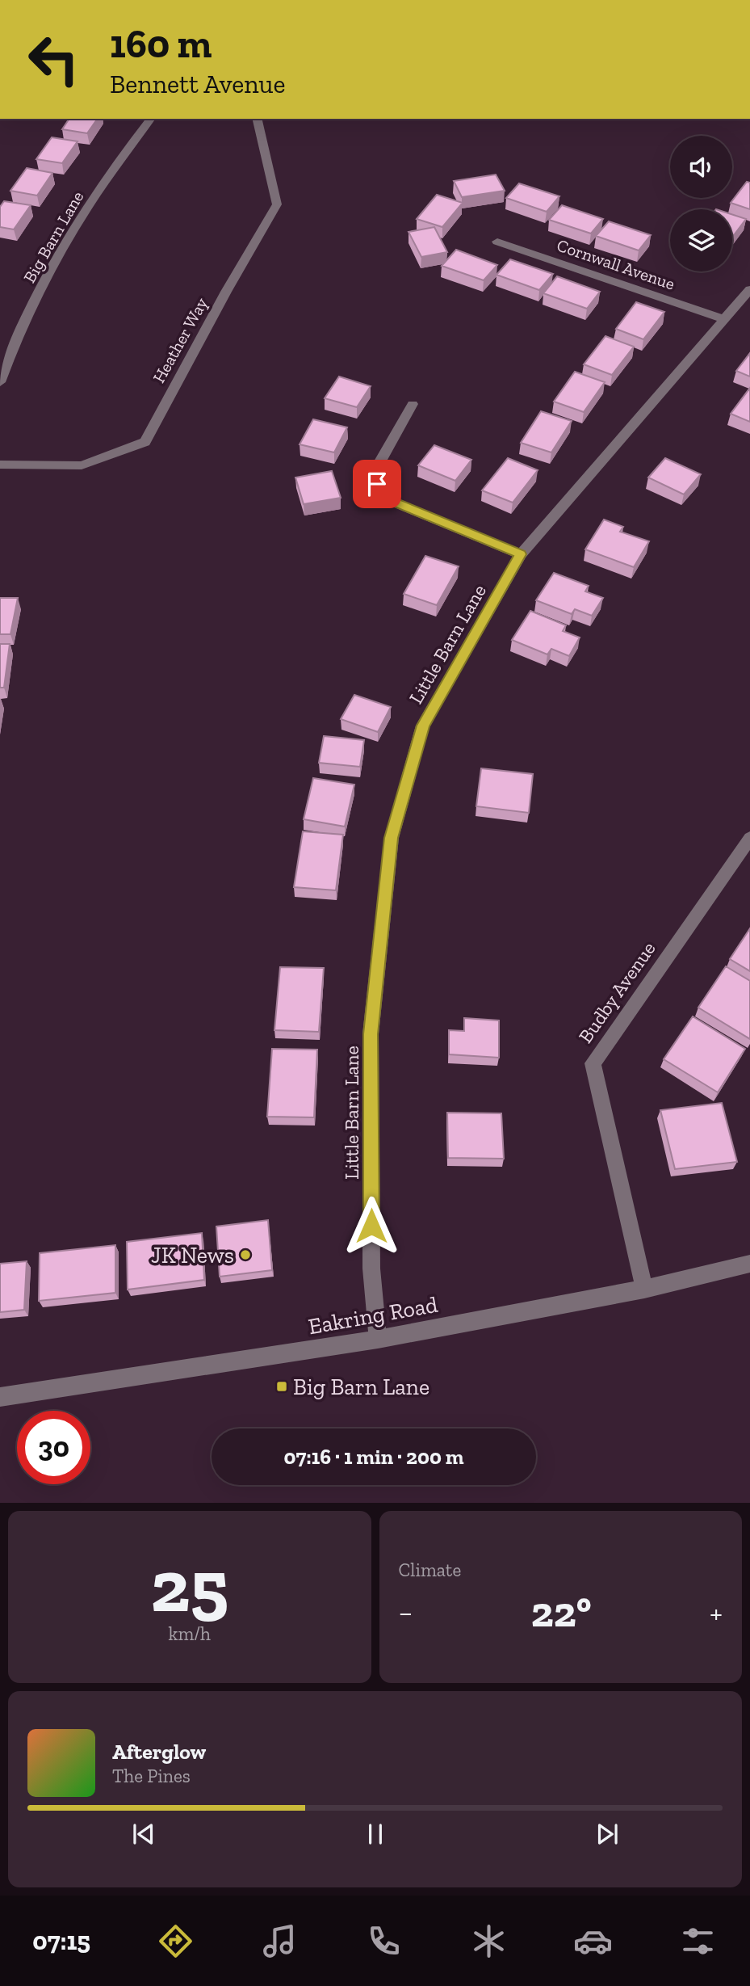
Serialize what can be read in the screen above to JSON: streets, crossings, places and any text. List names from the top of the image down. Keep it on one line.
{"streets":{"street":["Big Barn Lane","Cornwall Avenue","Heather Way","Little Barn Lane","Budby Avenue","Eakring Road"]},"crossings":[["Cornwall Avenue","Little Barn Lane"],["Little Barn Lane","Eakring Road"],["Budby Avenue","Eakring Road"]],"places":{"other":["JK News"],"transit":["Big Barn Lane"]},"page":{"turn":["160 m","Bennett Avenue"],"limit":"30","trip":"07:16 · 1 min · 200 m","tile":[["25","km/h"],"Climate"],"heat":["−","22°","+"],"song":["Afterglow","The Pines"],"tabs":"07:15"}}
